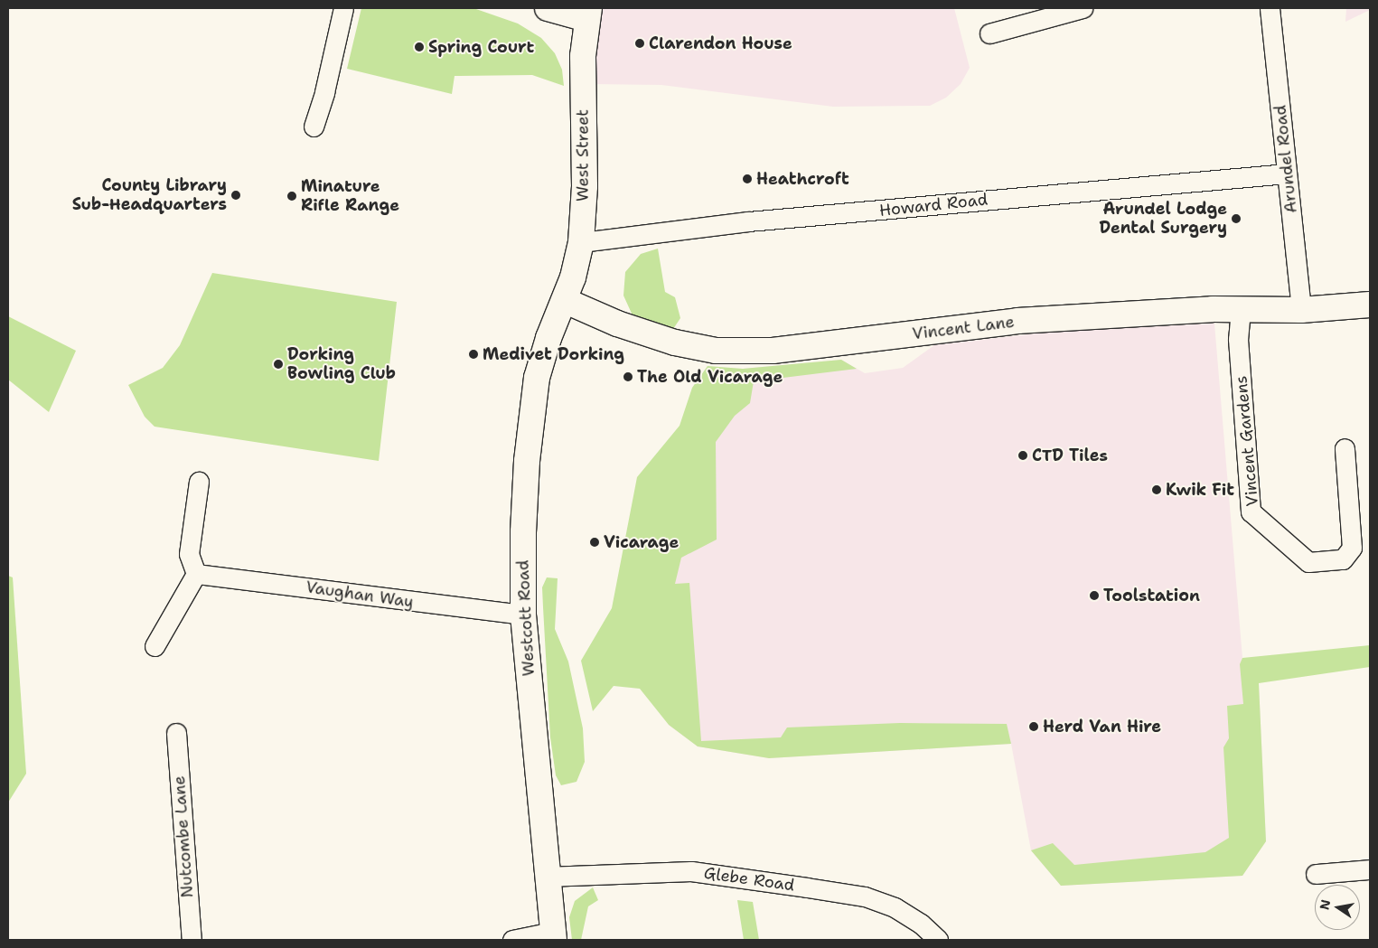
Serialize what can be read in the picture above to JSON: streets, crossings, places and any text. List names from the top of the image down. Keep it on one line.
{"streets":{"main road":["West Street","Vincent Lane","Westcott Road"],"street":["Arundel Road","Howard Road","Vincent Gardens","Vaughan Way","Nutcombe Lane","Glebe Road"]},"crossings":[["West Street","Howard Road"],["West Street","Vincent Lane"],["West Street","Westcott Road"],["Arundel Road","Howard Road"],["Arundel Road","Vincent Lane"],["Vincent Lane","Vincent Gardens"],["Vincent Lane","Westcott Road"],["Vaughan Way","Westcott Road"],["Westcott Road","Glebe Road"]],"places":["Clarendon House","Spring Court","Heathcroft","County Library Sub-Headquarters","Minature Rifle Range","Arundel Lodge Dental Surgery","Medivet Dorking","Dorking Bowling Club","The Old Vicarage","CTD Tiles","Kwik Fit","Vicarage","Toolstation","Herd Van Hire"],"north":"left"}
